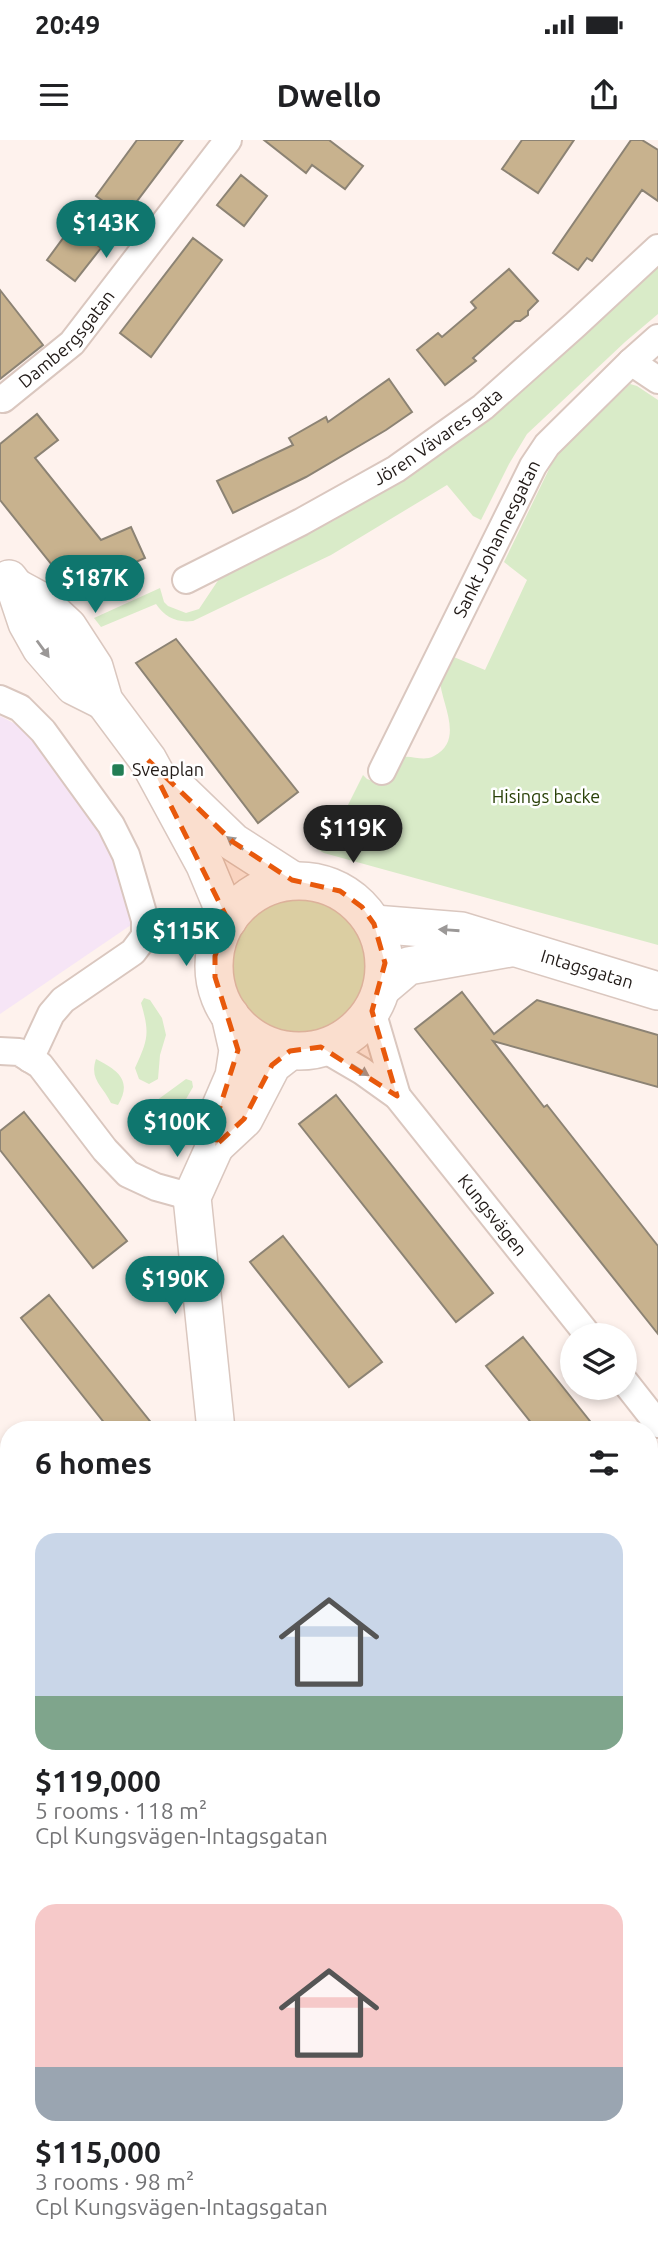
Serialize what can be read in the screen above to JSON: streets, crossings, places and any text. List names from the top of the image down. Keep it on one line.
{"streets":{"street":["Dambergsgatan","Jören Vävares gata","Sankt Johannesgatan","Intagsgatan","Kungsvägen"]},"crossings":[["Intagsgatan","Kungsvägen"]],"parks":["Hisings backe"],"places":{"transit":["Sveaplan"]},"page":{"status":"20:49","header":"Dwello","price":["$143K","$187K","$119K","$115K","$100K","$190K"],"heading":"6 homes","list":[{"name":"$119,000","note":"5 rooms · 118 m² · Cpl Kungsvägen-Intagsgatan"},{"name":"$115,000","note":"3 rooms · 98 m² · Cpl Kungsvägen-Intagsgatan"}]}}
